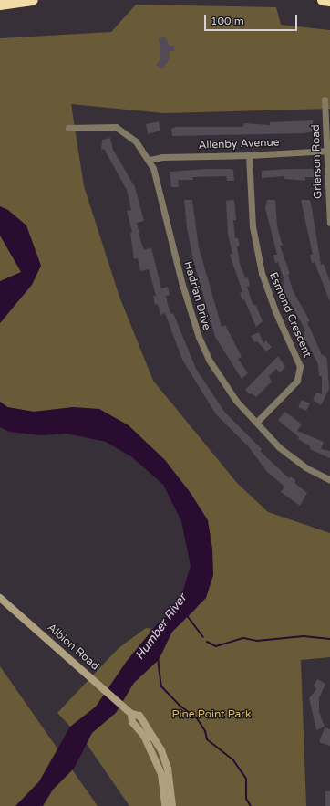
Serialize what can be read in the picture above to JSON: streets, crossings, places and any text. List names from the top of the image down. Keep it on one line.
{"streets":{"main road":["Albion Road"],"street":["Allenby Avenue","Grierson Road","Hadrian Drive","Esmond Crescent"]},"crossings":[["Allenby Avenue","Grierson Road"],["Allenby Avenue","Hadrian Drive"],["Allenby Avenue","Esmond Crescent"],["Hadrian Drive","Esmond Crescent"]],"water":["Humber River"],"parks":["Pine Point Park"],"scale_bar":"100 m"}
